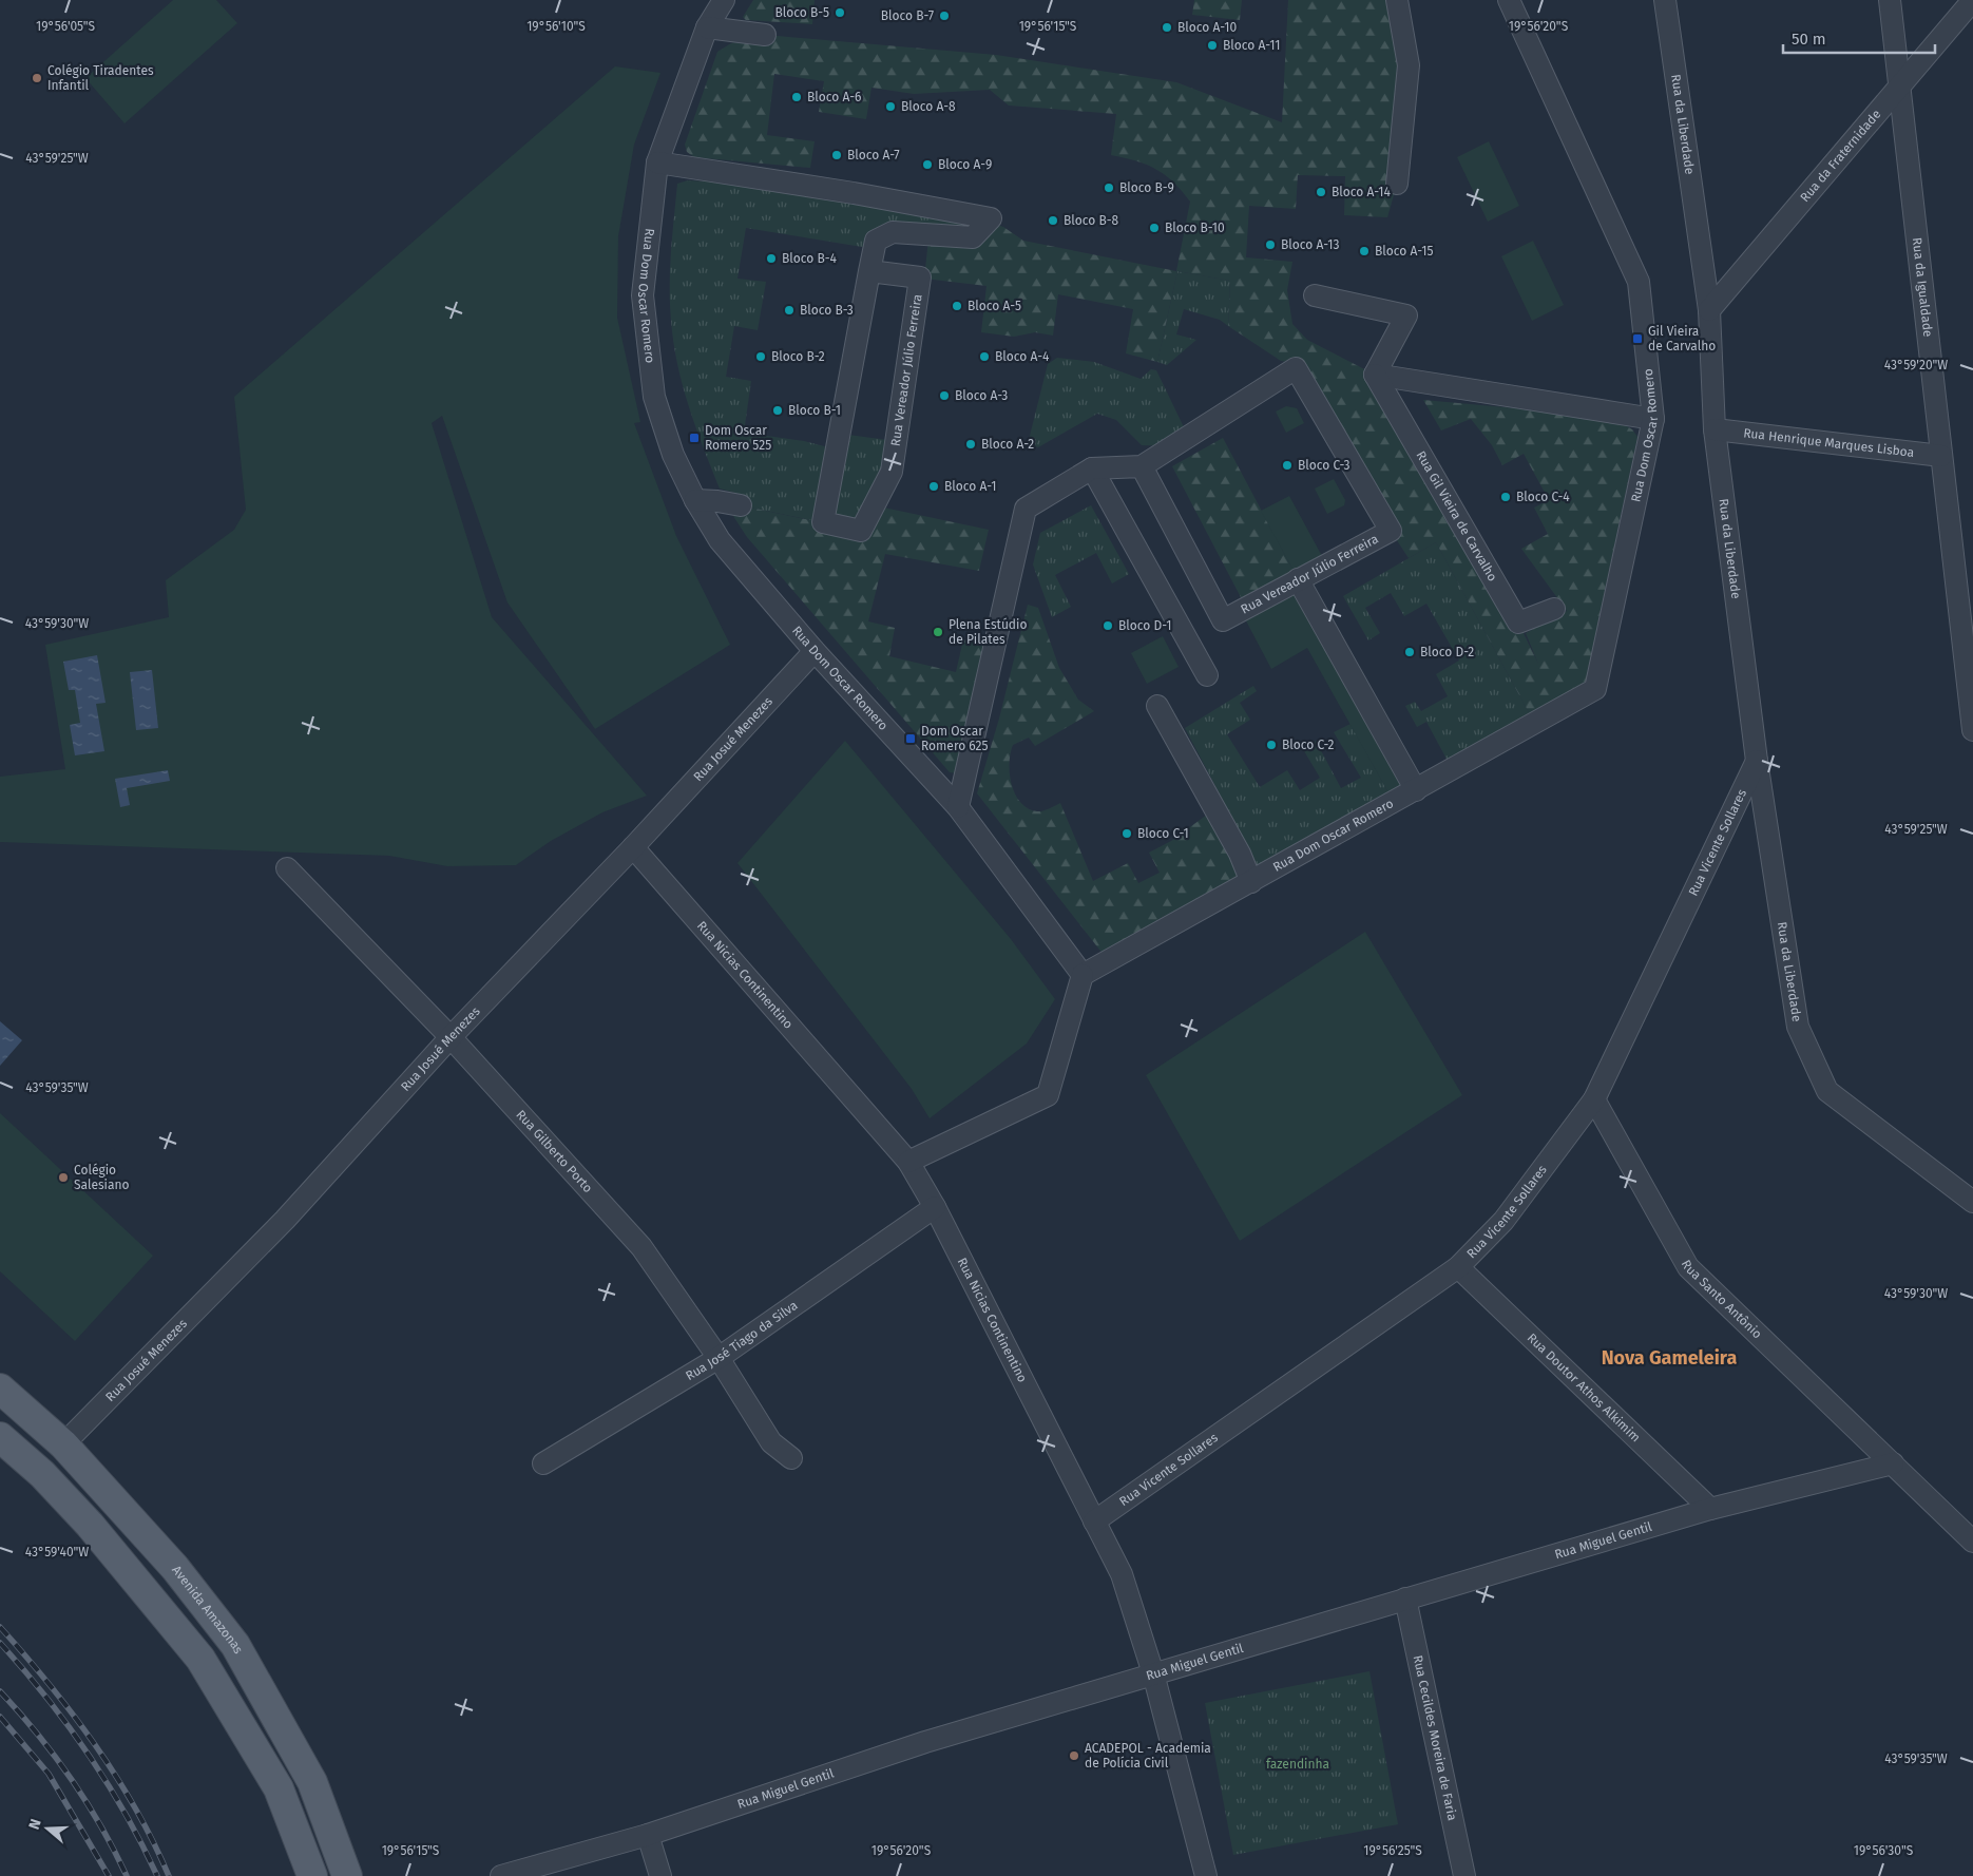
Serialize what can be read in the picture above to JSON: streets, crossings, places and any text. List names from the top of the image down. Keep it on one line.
{"streets":{"main road":["Avenida Amazonas"],"street":["Rua da Liberdade","Rua da Fraternidade","Rua da Igualdade","Rua Dom Oscar Romero","Rua Vereador Júlio Ferreira","Rua Henrique Marques Lisboa","Rua Gil Vieira de Carvalho","Rua Josué Menezes","Rua Vicente Sollares","Rua Nicias Continentino","Rua Gilberto Porto","Rua Santo Antônio","Rua José Tiago da Silva","Rua Doutor Athos Alkimim","Rua Miguel Gentil","Rua Cecildes Moreira de Faria"]},"crossings":[["Rua da Liberdade","Rua da Fraternidade"],["Rua da Liberdade","Rua Henrique Marques Lisboa"],["Rua da Liberdade","Rua Vicente Sollares"],["Rua da Fraternidade","Rua da Igualdade"],["Rua da Igualdade","Rua Henrique Marques Lisboa"],["Rua Dom Oscar Romero","Rua Josué Menezes"],["Rua Josué Menezes","Rua Nicias Continentino"],["Rua Josué Menezes","Rua Gilberto Porto"],["Rua Josué Menezes","Avenida Amazonas"],["Rua Vicente Sollares","Rua Nicias Continentino"],["Rua Vicente Sollares","Rua Santo Antônio"],["Rua Vicente Sollares","Rua Doutor Athos Alkimim"],["Rua Nicias Continentino","Rua José Tiago da Silva"],["Rua Nicias Continentino","Rua Miguel Gentil"],["Rua Gilberto Porto","Rua José Tiago da Silva"],["Rua Santo Antônio","Rua Miguel Gentil"],["Rua Doutor Athos Alkimim","Rua Miguel Gentil"],["Rua Miguel Gentil","Rua Cecildes Moreira de Faria"]],"districts":["Nova Gameleira"],"parks":["fazendinha"],"places":{"other":["Bloco B-5","Bloco B-7","Bloco A-10","Bloco A-11","Colégio Tiradentes Infantil","Bloco A-6","Bloco A-8","Bloco A-7","Bloco A-9","Bloco B-9","Bloco A-14","Bloco B-8","Bloco B-10","Bloco A-13","Bloco A-15","Bloco B-4","Bloco A-5","Bloco B-3","Bloco B-2","Bloco A-4","Bloco A-3","Bloco B-1","Bloco A-2","Bloco C-3","Bloco A-1","Bloco C-4","Bloco D-1","Plena Estúdio de Pilates","Bloco D-2","Bloco C-2","Bloco C-1","Colégio Salesiano","ACADEPOL - Academia de Polícia Civil"],"transit":["Gil Vieira de Carvalho","Dom Oscar Romero 525","Dom Oscar Romero 625"]},"scale_bar":"50 m","north":"left","coordinates":["19°56'05\"S","19°56'10\"S","19°56'15\"S","19°56'20\"S","43°59'25\"W","43°59'20\"W","43°59'30\"W","43°59'35\"W","43°59'40\"W","19°56'25\"S","19°56'30\"S"]}
